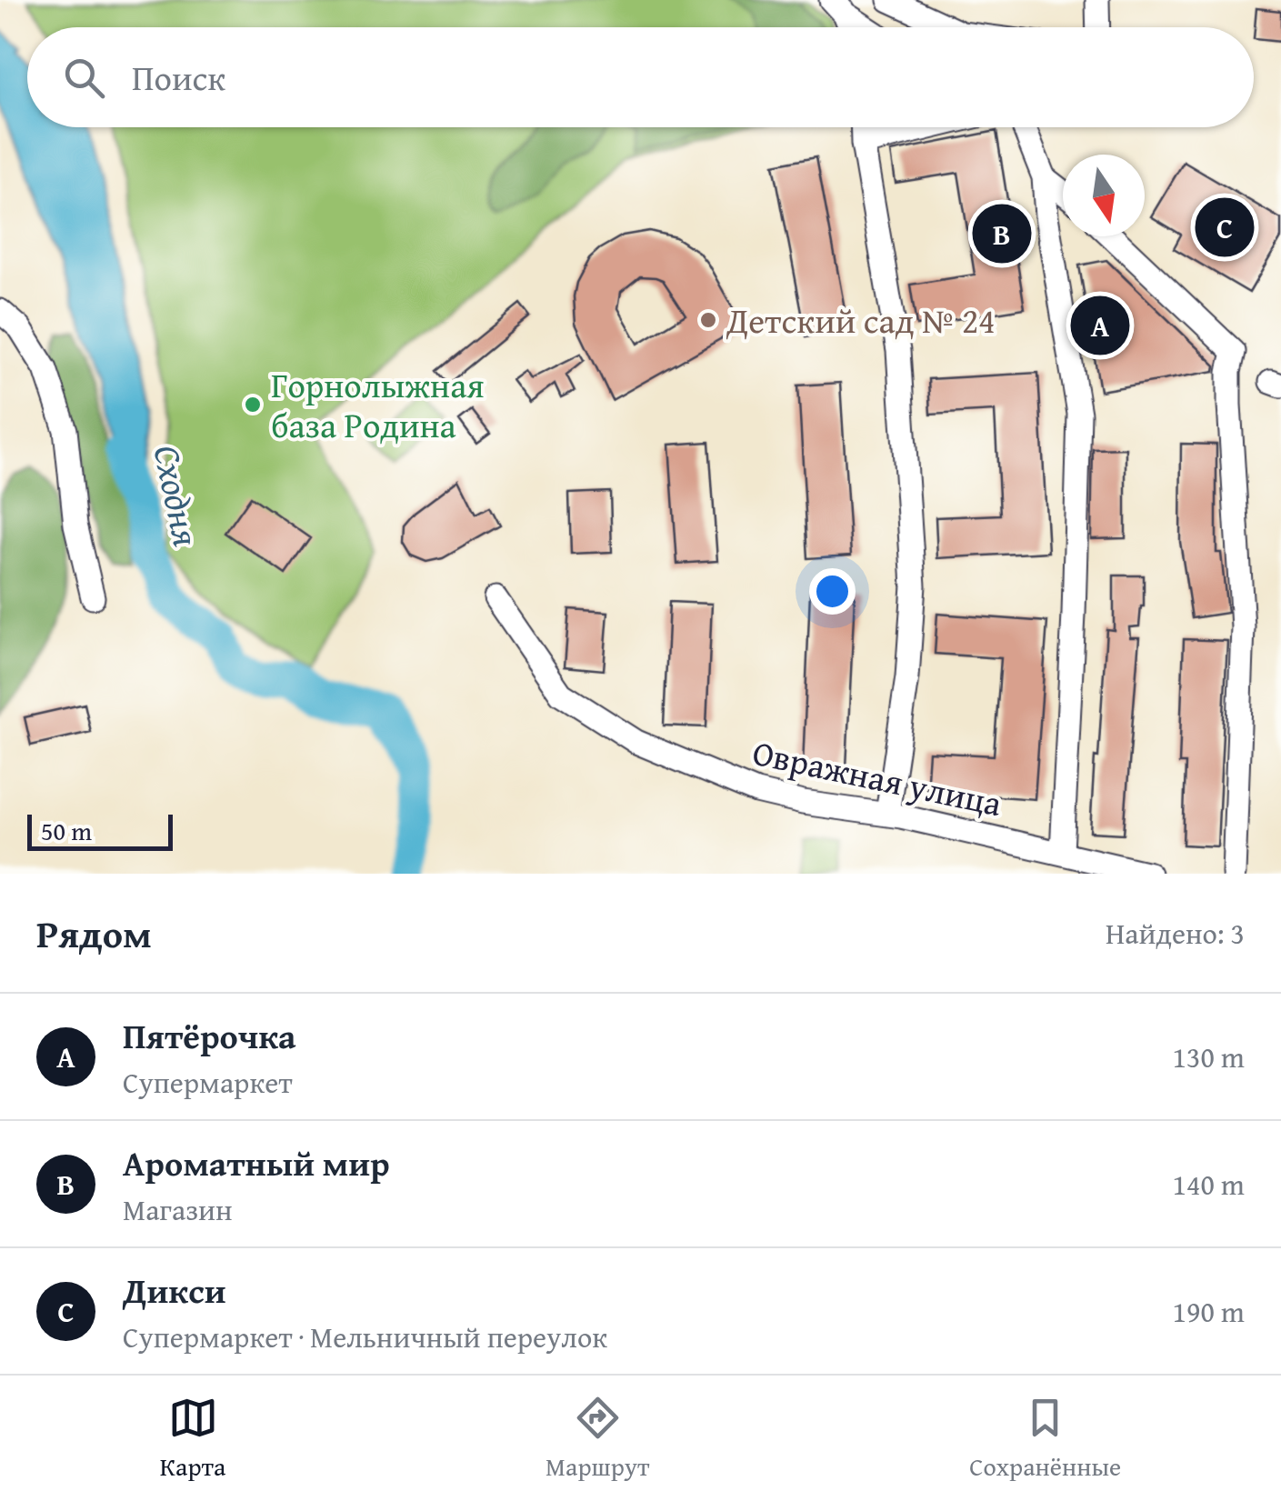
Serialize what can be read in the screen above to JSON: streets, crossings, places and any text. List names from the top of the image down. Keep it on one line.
{"streets":{"street":["Овражная улица"]},"water":["Сходня"],"places":["Детский сад № 24","Горнолыжная база Родина"],"scale_bar":"50 m","north":"bottom","page":{"search":"Поиск","pins":["C","B","A"],"scale":"50 m","heading":["Рядом","Найдено: 3"],"list":[{"mark":"A","name":"Пятёрочка","note":"Супермаркет","value":"130 m"},{"mark":"B","name":"Ароматный мир","note":"Магазин","value":"140 m"},{"mark":"C","name":"Дикси","note":"Супермаркет · Мельничный переулок","value":"190 m"}],"nav":["Карта","Маршрут","Сохранённые"]}}
